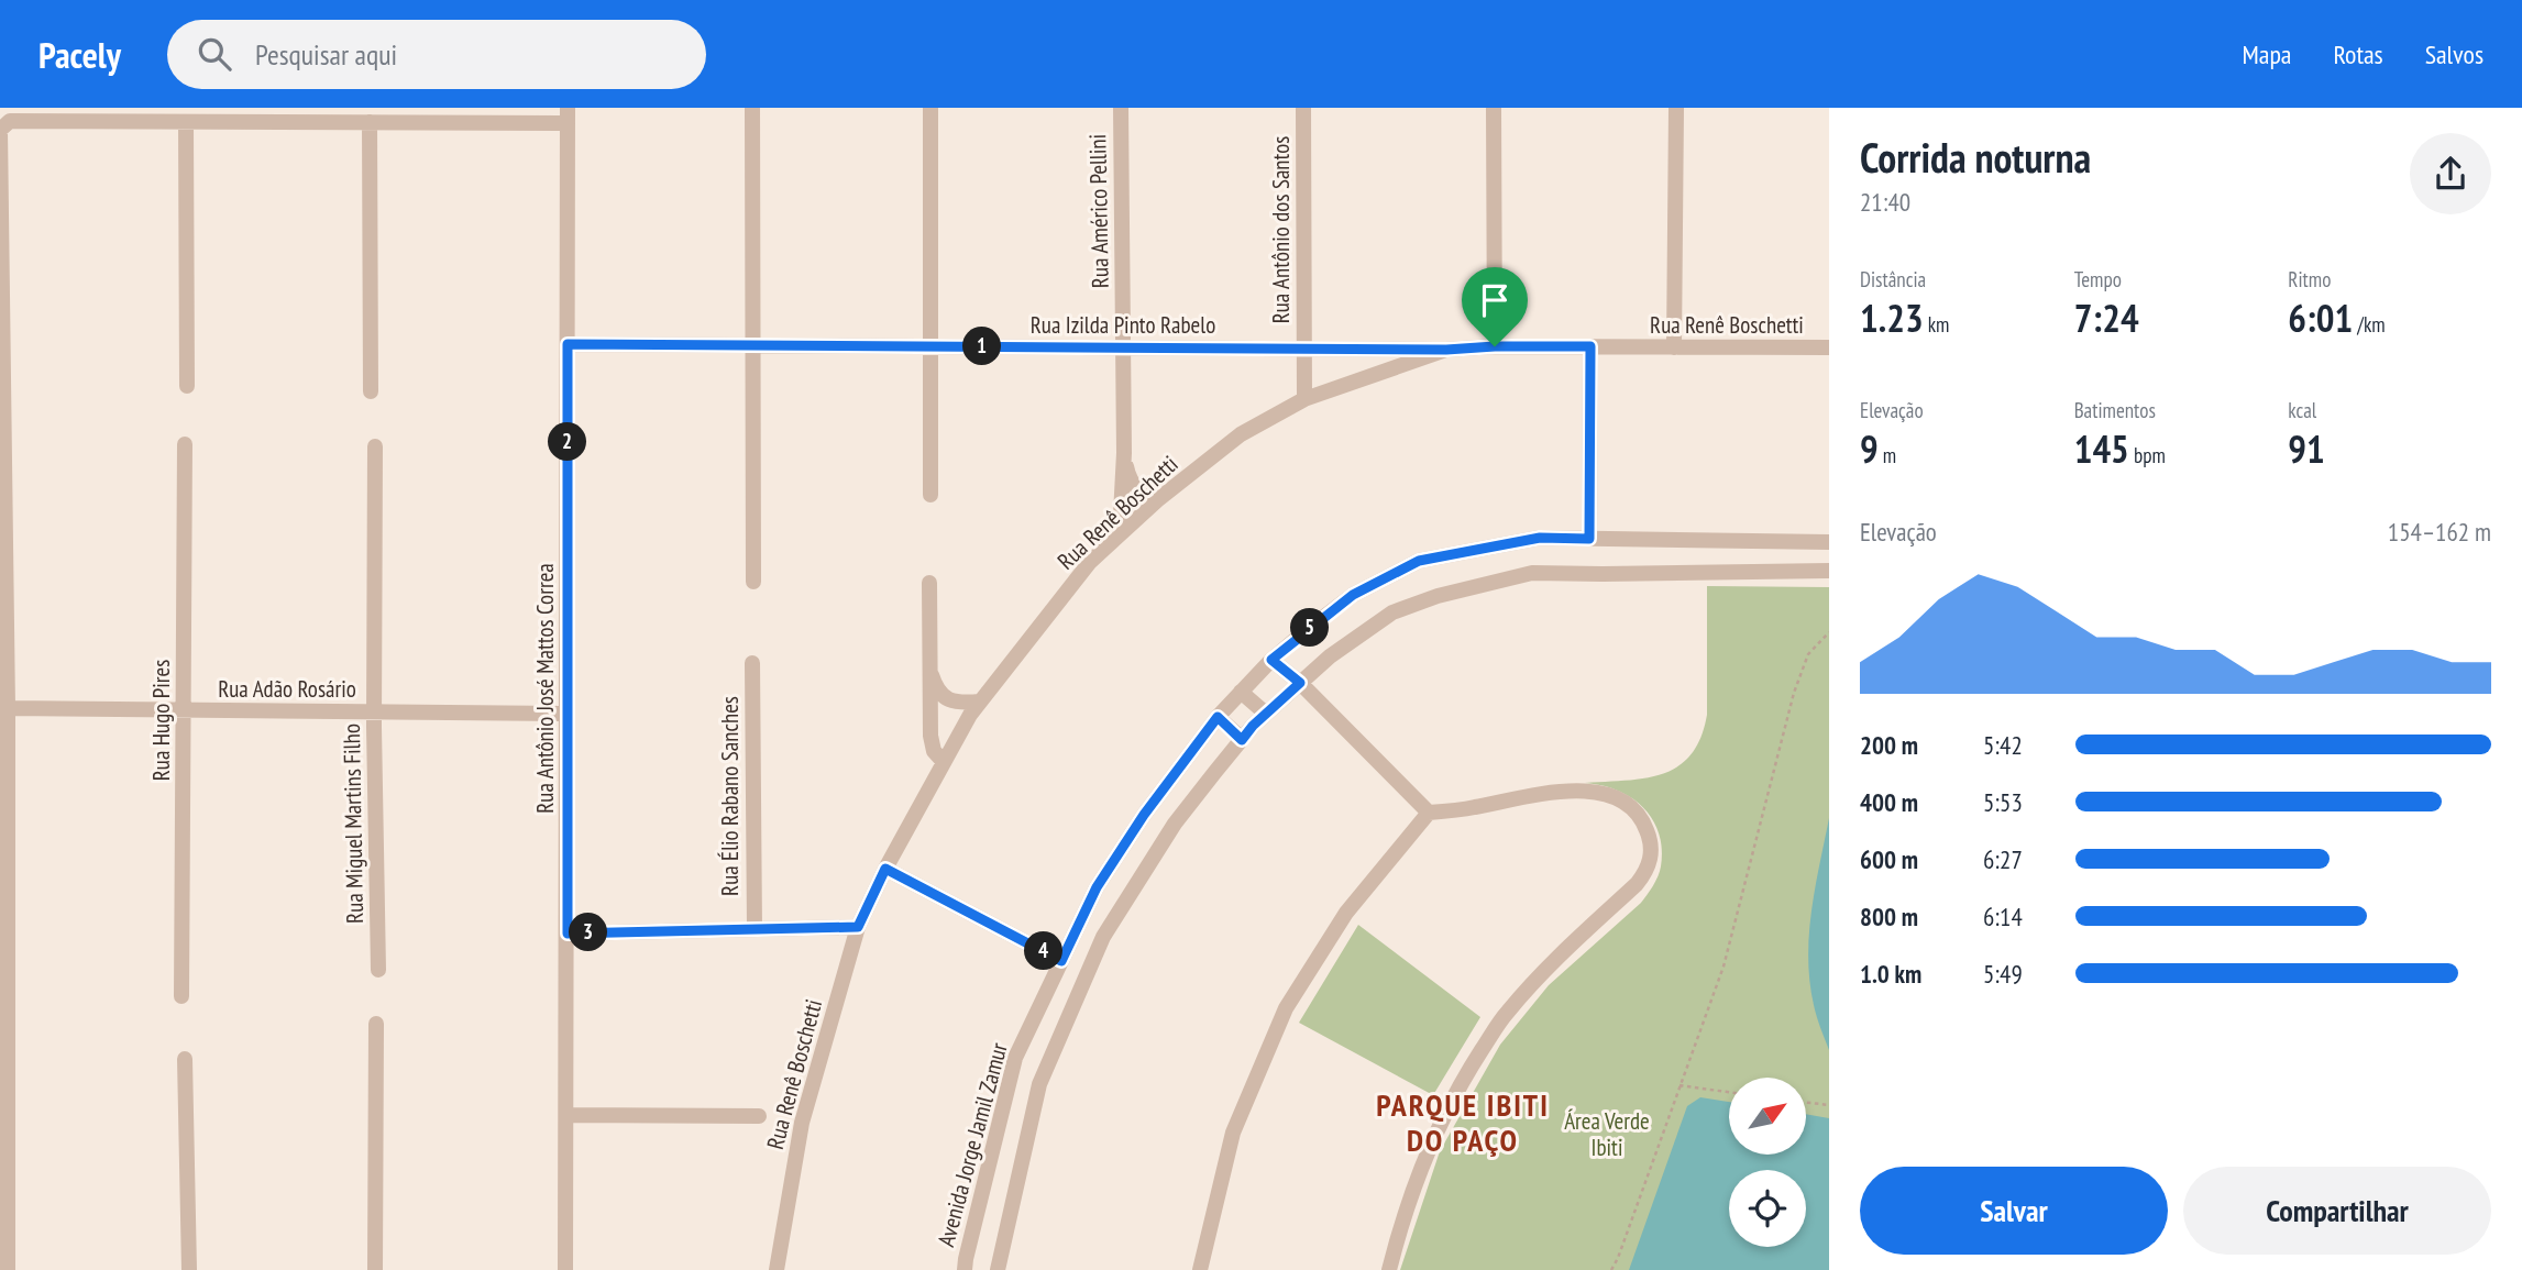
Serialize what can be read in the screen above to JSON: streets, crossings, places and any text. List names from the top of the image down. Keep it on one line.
{"streets":{"street":["Rua Américo Pellini","Rua Antônio dos Santos","Rua Izilda Pinto Rabelo","Rua Renê Boschetti","Rua Adão Rosário","Rua Antônio José Mattos Correa","Rua Hugo Pires","Rua Élio Rabano Sanches","Rua Miguel Martins Filho","Avenida Jorge Jamil Zamur"]},"crossings":[["Rua Américo Pellini","Rua Izilda Pinto Rabelo"],["Rua Américo Pellini","Rua Renê Boschetti"],["Rua Antônio dos Santos","Rua Izilda Pinto Rabelo"],["Rua Antônio dos Santos","Rua Renê Boschetti"],["Rua Izilda Pinto Rabelo","Rua Renê Boschetti"],["Rua Izilda Pinto Rabelo","Rua Antônio José Mattos Correa"],["Rua Adão Rosário","Rua Antônio José Mattos Correa"],["Rua Adão Rosário","Rua Hugo Pires"],["Rua Adão Rosário","Rua Miguel Martins Filho"]],"districts":["PARQUE IBITI DO PAÇO"],"parks":["Área Verde Ibiti"],"north":"top right","page":{"header":"Pacely","search":"Pesquisar aqui","nav":["Mapa","Rotas","Salvos"],"heading":["Corrida noturna","21:40"],"stats":[["Distância","1.23 km"],["Tempo","7:24"],["Ritmo","6:01 /km"],["Elevação","9 m"],["Batimentos","145 bpm"],["kcal","91"]],"pins":["1","2","5","3","4"],"chart":["Elevação","154–162 m"],"list":[{"name":"200 m","note":"5:42"},{"name":"400 m","note":"5:53"},{"name":"600 m","note":"6:27"},{"name":"800 m","note":"6:14"},{"name":"1.0 km","note":"5:49"}],"buttons":["Salvar","Compartilhar"]}}
